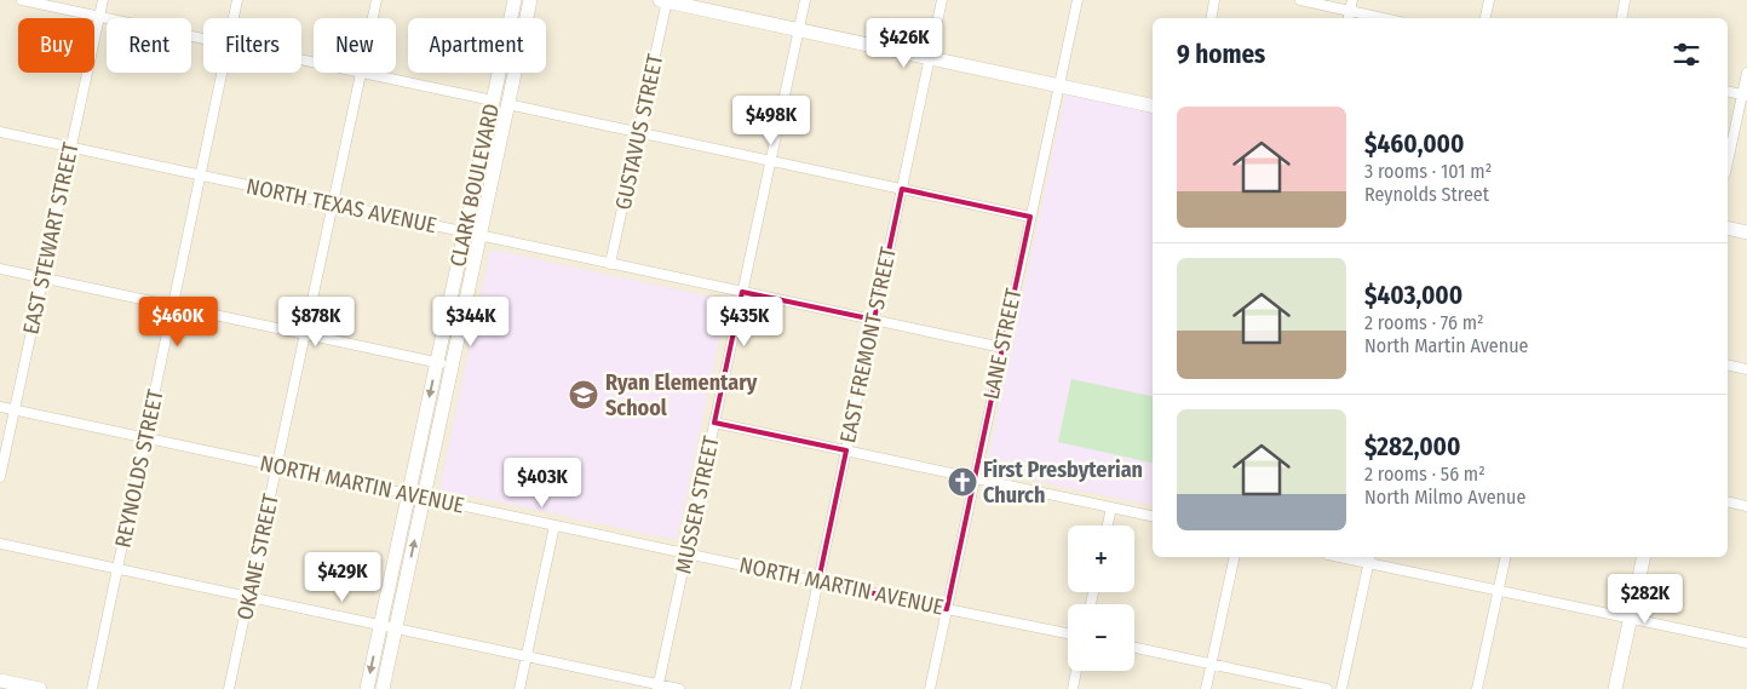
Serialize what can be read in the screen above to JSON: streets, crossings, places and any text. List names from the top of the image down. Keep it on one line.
{"streets":{"main road":["CLARK BOULEVARD"],"street":["GUSTAVUS STREET","NORTH TEXAS AVENUE","EAST STEWART STREET","LANE STREET","EAST FREMONT STREET","REYNOLDS STREET","NORTH MARTIN AVENUE","MUSSER STREET","OKANE STREET"]},"crossings":[["GUSTAVUS STREET","NORTH TEXAS AVENUE"],["CLARK BOULEVARD","NORTH TEXAS AVENUE"],["CLARK BOULEVARD","NORTH MARTIN AVENUE"],["NORTH TEXAS AVENUE","EAST STEWART STREET"],["NORTH TEXAS AVENUE","LANE STREET"],["NORTH TEXAS AVENUE","EAST FREMONT STREET"],["NORTH TEXAS AVENUE","REYNOLDS STREET"],["NORTH TEXAS AVENUE","MUSSER STREET"],["NORTH TEXAS AVENUE","OKANE STREET"],["EAST STEWART STREET","NORTH MARTIN AVENUE"],["LANE STREET","NORTH MARTIN AVENUE"],["EAST FREMONT STREET","NORTH MARTIN AVENUE"],["REYNOLDS STREET","NORTH MARTIN AVENUE"],["NORTH MARTIN AVENUE","MUSSER STREET"],["NORTH MARTIN AVENUE","OKANE STREET"]],"places":{"school or university":["Ryan Elementary School"],"church":["First Presbyterian Church"]},"page":{"price":["$426K","$498K","$460K","$878K","$344K","$435K","$403K","$429K","$282K"],"chip":["Buy","Rent","Filters","New","Apartment"],"heading":"9 homes","list":[{"name":"$460,000","note":"3 rooms · 101 m² · Reynolds Street"},{"name":"$403,000","note":"2 rooms · 76 m² · North Martin Avenue"},{"name":"$282,000","note":"2 rooms · 56 m² · North Milmo Avenue"}],"map_buttons":["+","−"]}}
